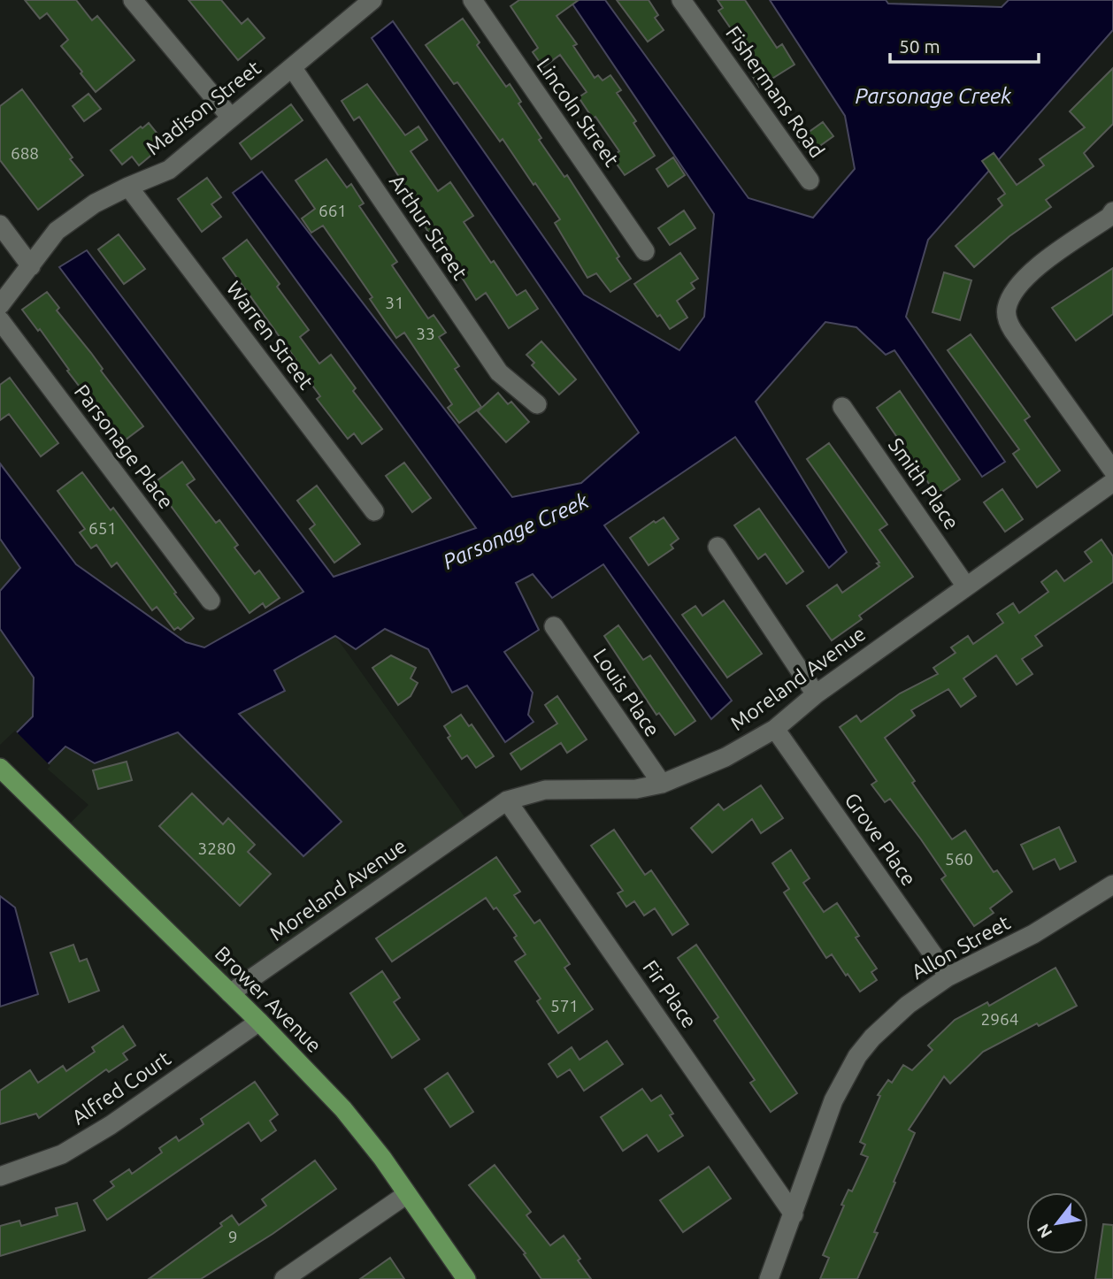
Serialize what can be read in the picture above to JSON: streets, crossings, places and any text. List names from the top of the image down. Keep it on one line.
{"streets":{"main road":["Brower Avenue"],"street":["Fishermans Road","Madison Street","Lincoln Street","Arthur Street","Warren Street","Parsonage Place","Smith Place","Moreland Avenue","Louis Place","Grove Place","Allon Street","Fir Place","Alfred Court"]},"crossings":[["Madison Street","Arthur Street"],["Madison Street","Warren Street"],["Smith Place","Moreland Avenue"],["Moreland Avenue","Louis Place"],["Moreland Avenue","Grove Place"],["Moreland Avenue","Fir Place"],["Moreland Avenue","Brower Avenue"],["Grove Place","Allon Street"],["Allon Street","Fir Place"],["Brower Avenue","Alfred Court"]],"water":["Parsonage Creek"],"house_numbers":["688","661","31","33","651","3280","560","571","2964","9"],"scale_bar":"50 m","north":"bottom left"}
